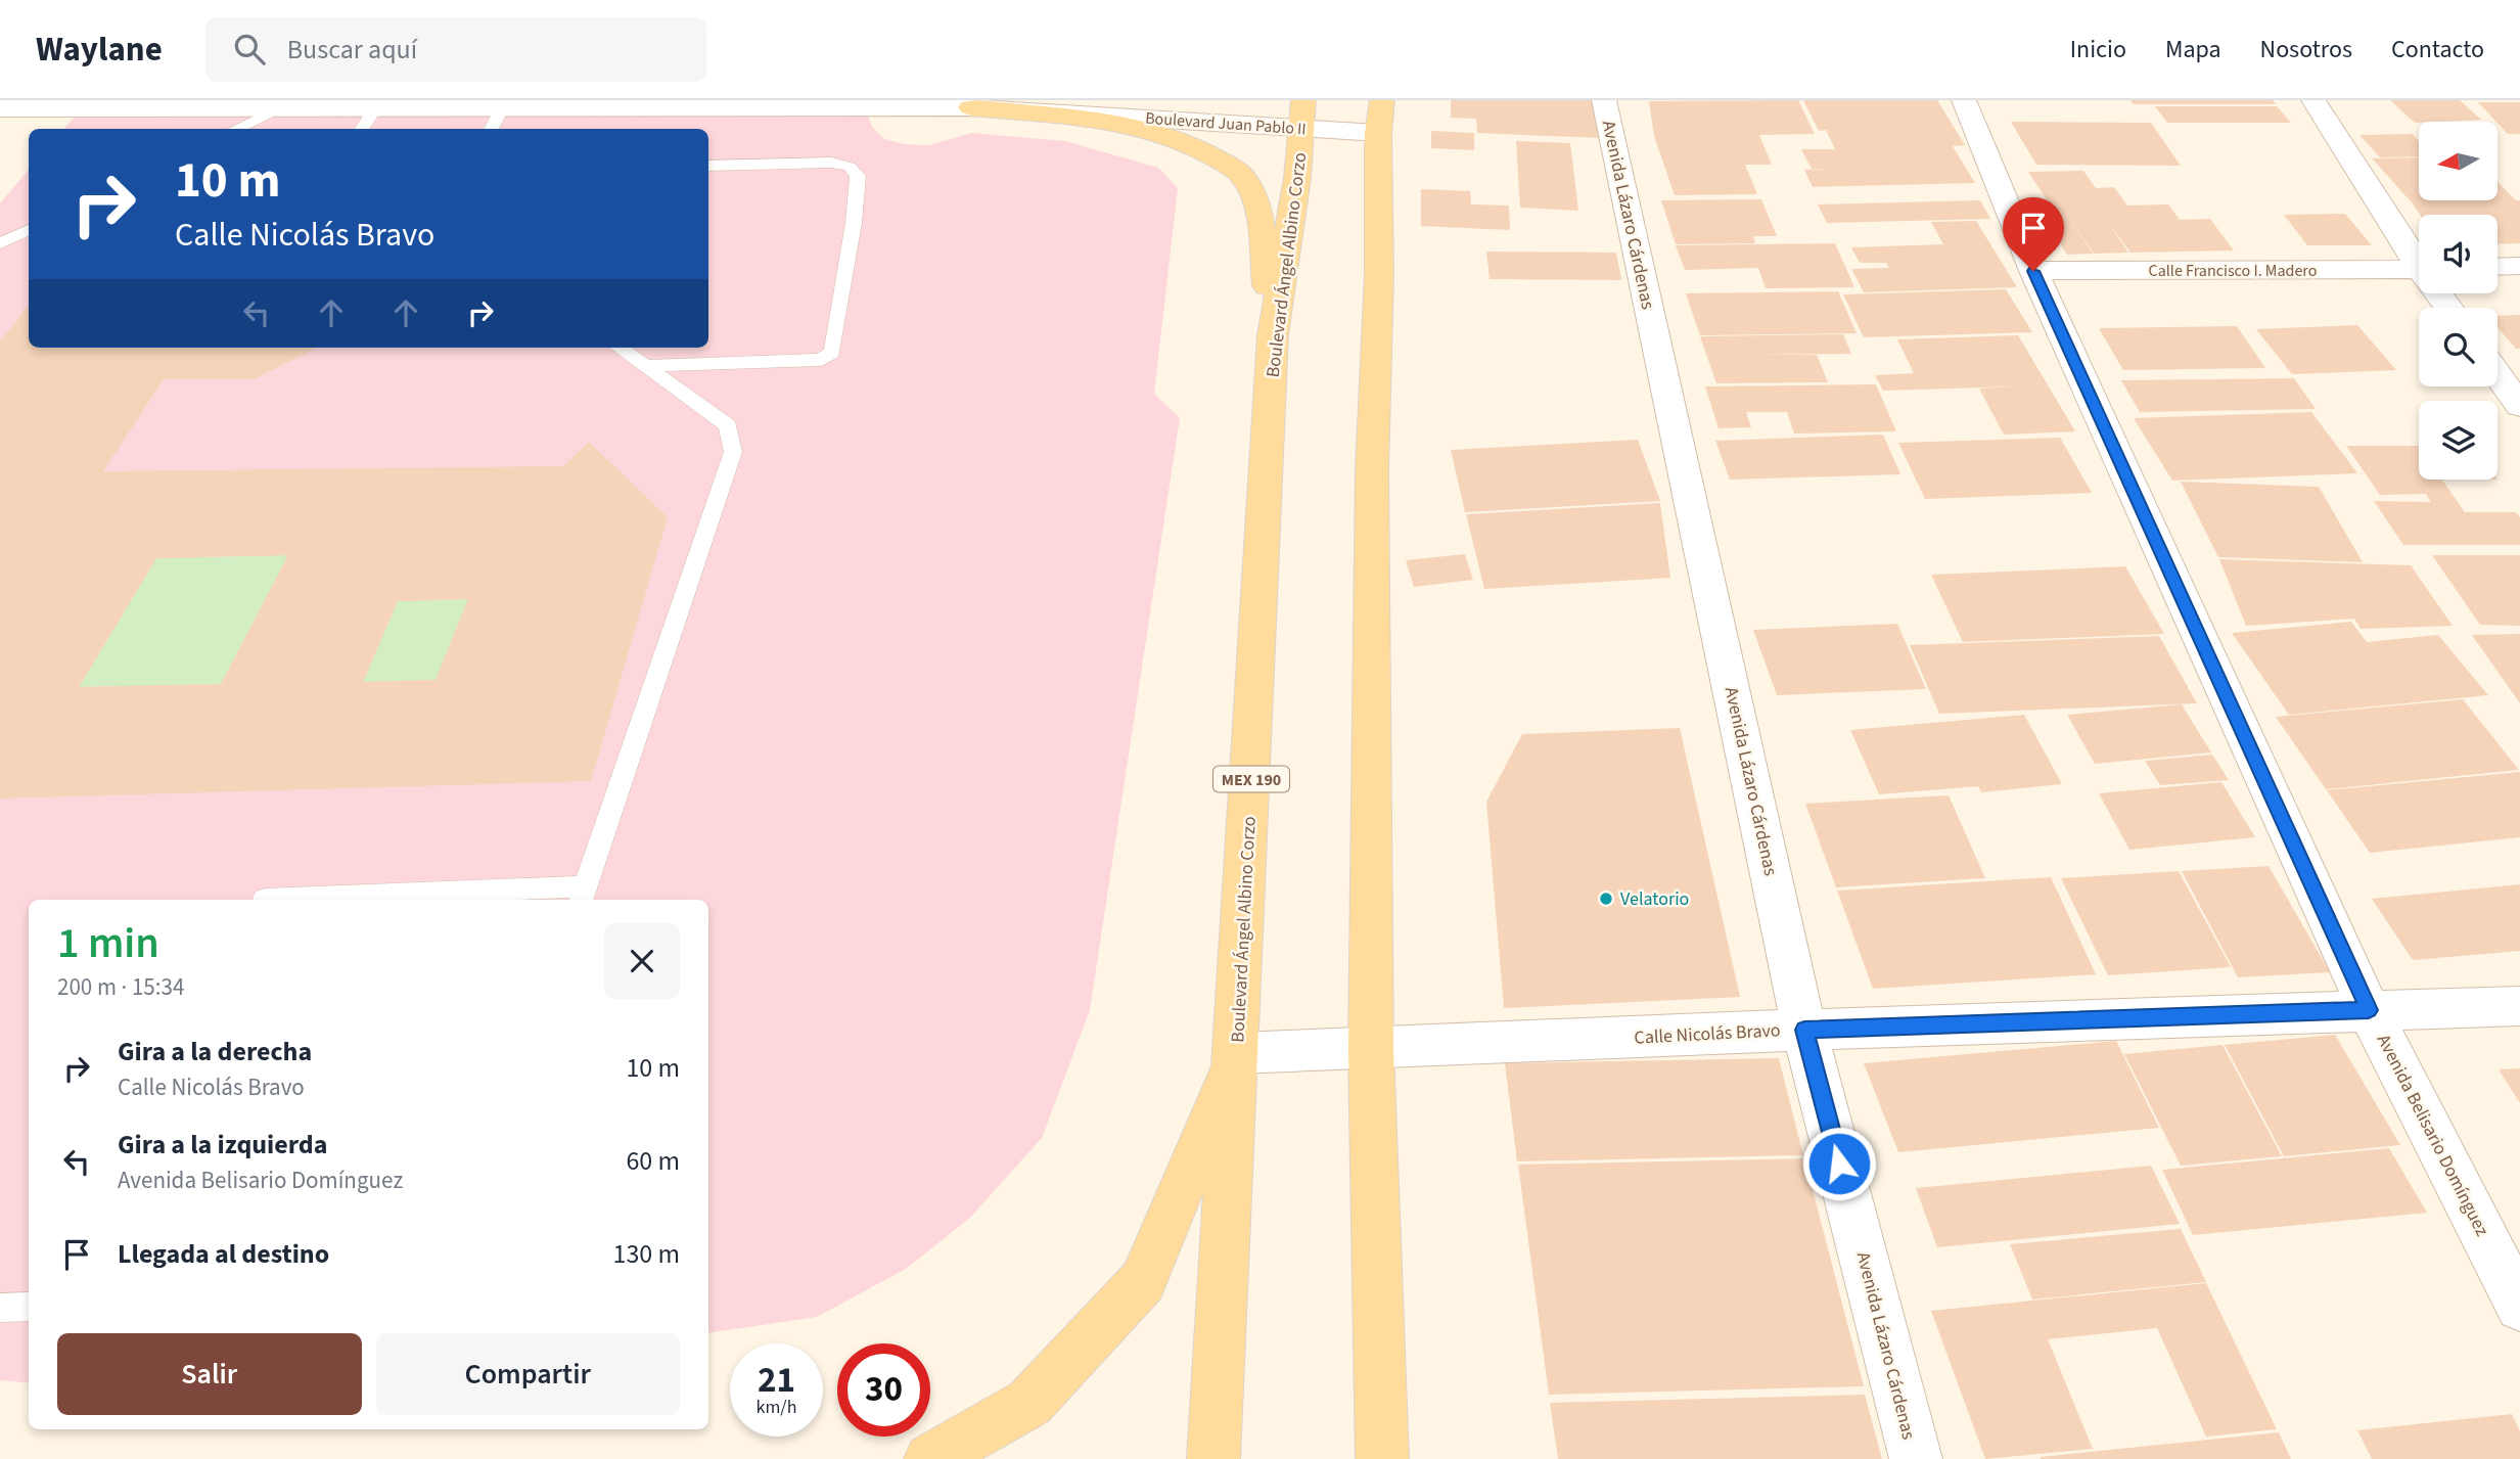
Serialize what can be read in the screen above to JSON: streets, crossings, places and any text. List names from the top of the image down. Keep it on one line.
{"streets":{"main road":["Boulevard Ángel Albino Corzo","MEX 190"],"street":["Boulevard Juan Pablo II","Avenida Lázaro Cárdenas","Calle Francisco I. Madero","Calle Nicolás Bravo","Avenida Belisario Domínguez"]},"crossings":[["Boulevard Juan Pablo II","Boulevard Ángel Albino Corzo"],["Avenida Lázaro Cárdenas","Calle Nicolás Bravo"],["Boulevard Ángel Albino Corzo","Calle Nicolás Bravo"],["Calle Francisco I. Madero","Avenida Belisario Domínguez"],["Calle Nicolás Bravo","Avenida Belisario Domínguez"]],"places":["Velatorio"],"north":"left","page":{"header":"Waylane","search":"Buscar aquí","nav":["Inicio","Mapa","Nosotros","Contacto"],"turn":["10 m","Calle Nicolás Bravo"],"heading":["1 min","200 m · 15:34"],"list":[{"name":"Gira a la derecha","note":"Calle Nicolás Bravo","value":"10 m"},{"name":"Gira a la izquierda","note":"Avenida Belisario Domínguez","value":"60 m"},{"name":"Llegada al destino","value":"130 m"}],"buttons":["Salir","Compartir"],"speed":"21 km/h","limit":"30"}}
